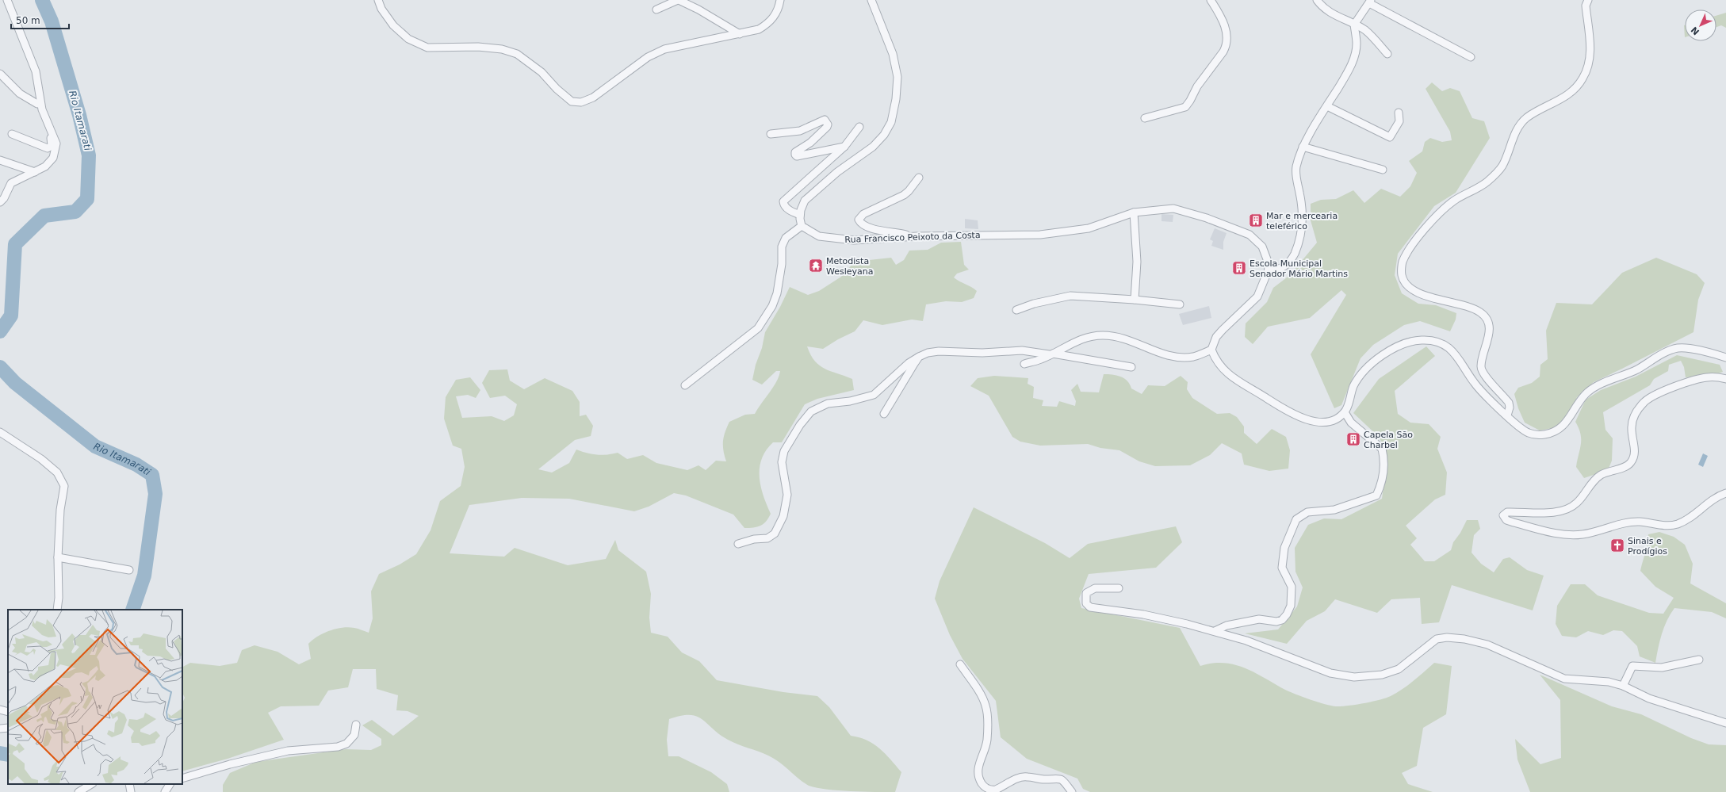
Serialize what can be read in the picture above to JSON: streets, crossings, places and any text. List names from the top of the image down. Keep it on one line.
{"streets":{"street":["Rua Francisco Peixoto da Costa"]},"water":["Rio Itamarati"],"places":{"building":["Mar e mercearia teleférico","Escola Municipal Senador Mário Martins","Capela São Charbel"],"temple":["Metodista Wesleyana"],"church":["Sinais e Prodígios"]},"scale_bar":"50 m","north":"bottom left"}
